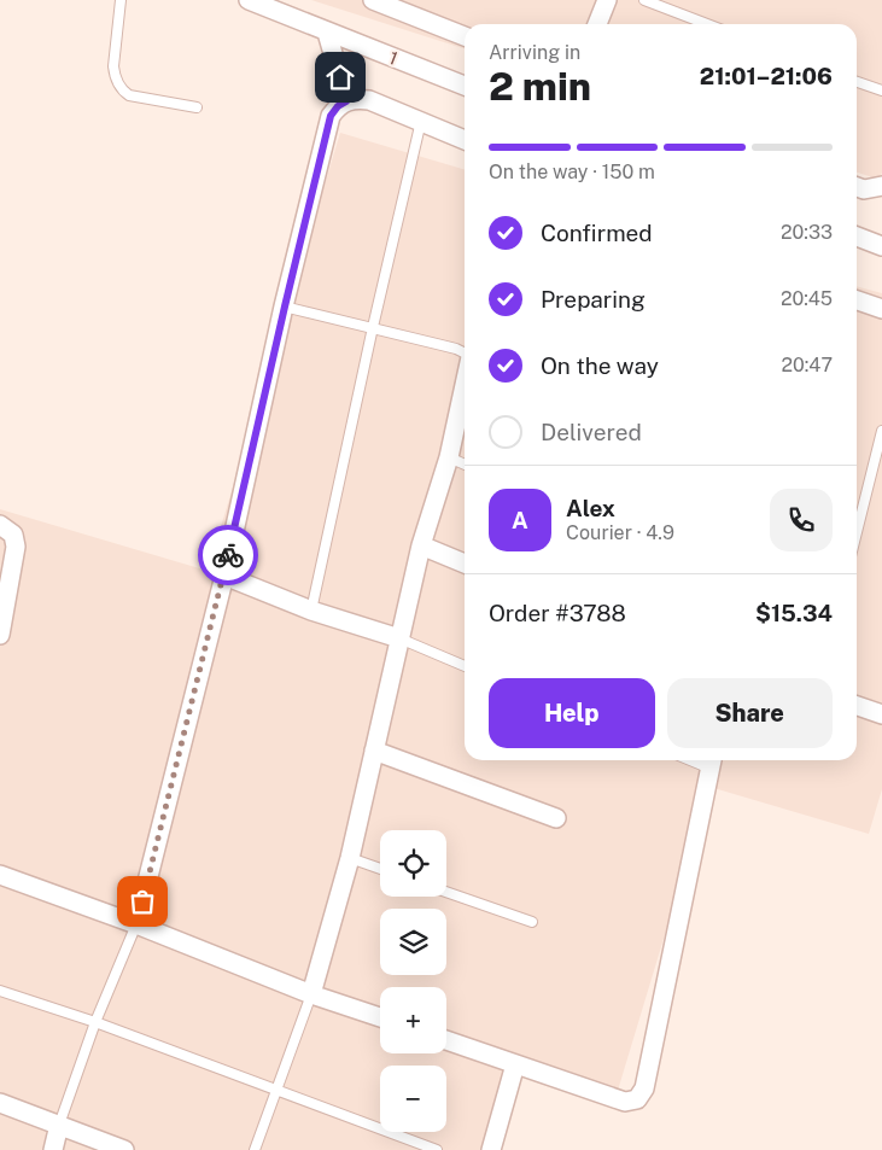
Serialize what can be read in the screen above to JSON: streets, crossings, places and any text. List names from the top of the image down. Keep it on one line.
{"streets":{"street":["1"]},"page":{"heading":["2 min","Arriving in","21:01–21:06"],"panel":["Alex","Courier · 4.9","Order #3788","$15.34"],"bar":"On the way · 150 m","list":[["Confirmed","20:33"],["Preparing","20:45"],["On the way","20:47"],"Delivered"],"round":"A","buttons":["Help","Share"],"map_buttons":["+","−"]}}
